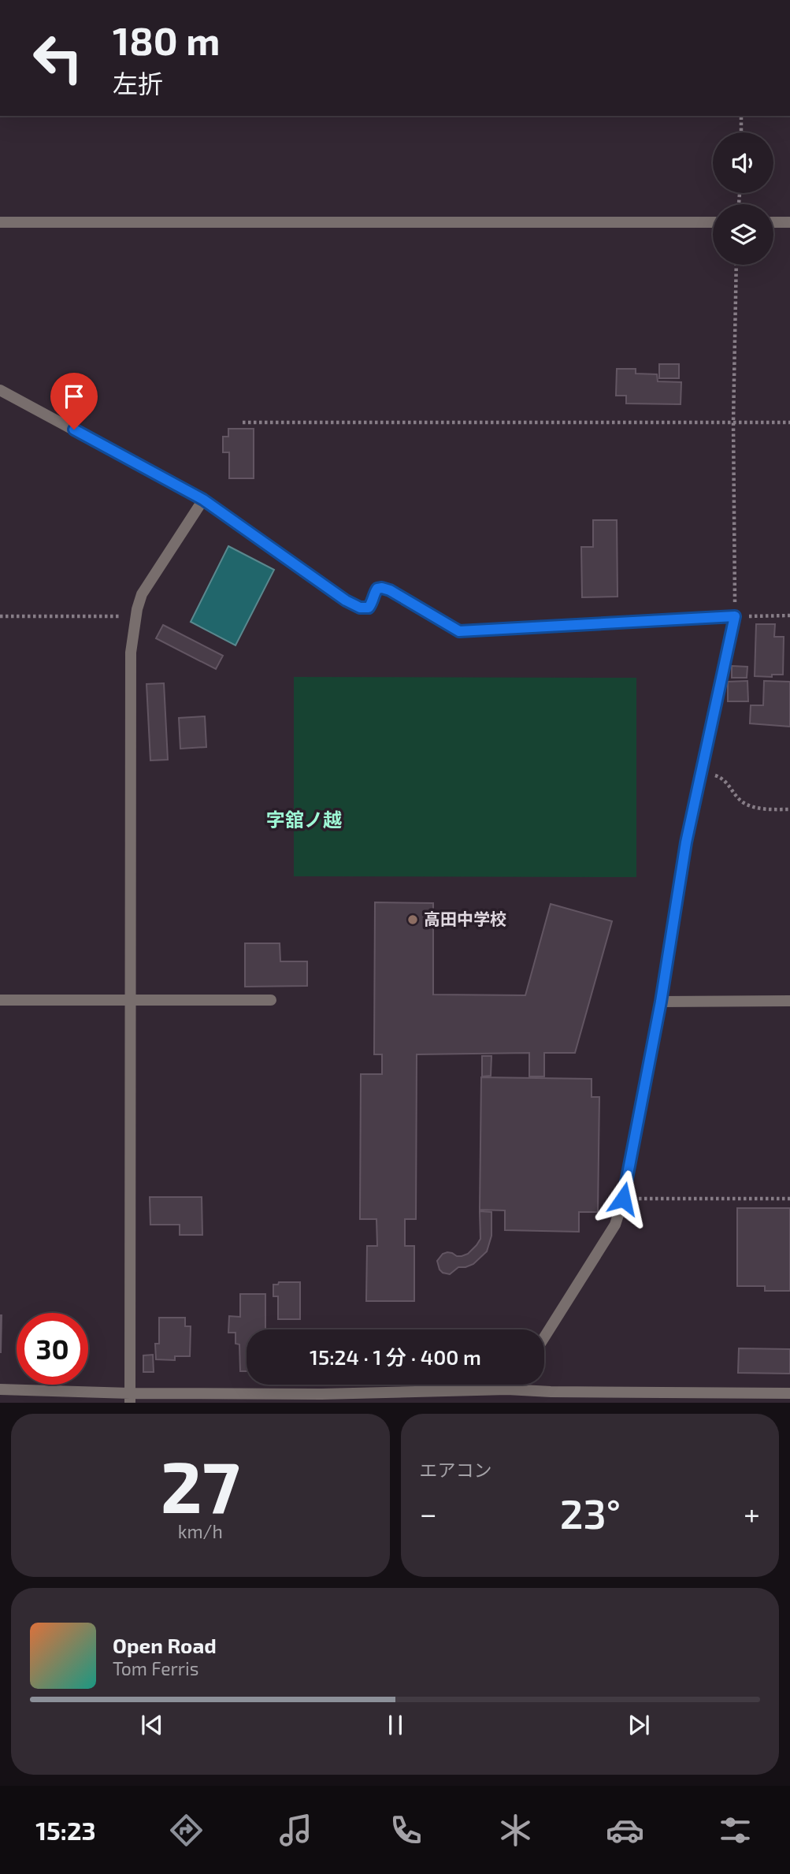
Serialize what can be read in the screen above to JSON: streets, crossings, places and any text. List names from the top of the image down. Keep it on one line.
{"districts":["字舘ノ越"],"places":["高田中学校"],"page":{"turn":["180 m","左折"],"limit":"30","trip":"15:24 · 1 分 · 400 m","tile":[["27","km/h"],"エアコン"],"heat":["−","23°","+"],"song":["Open Road","Tom Ferris"],"tabs":"15:23"}}
